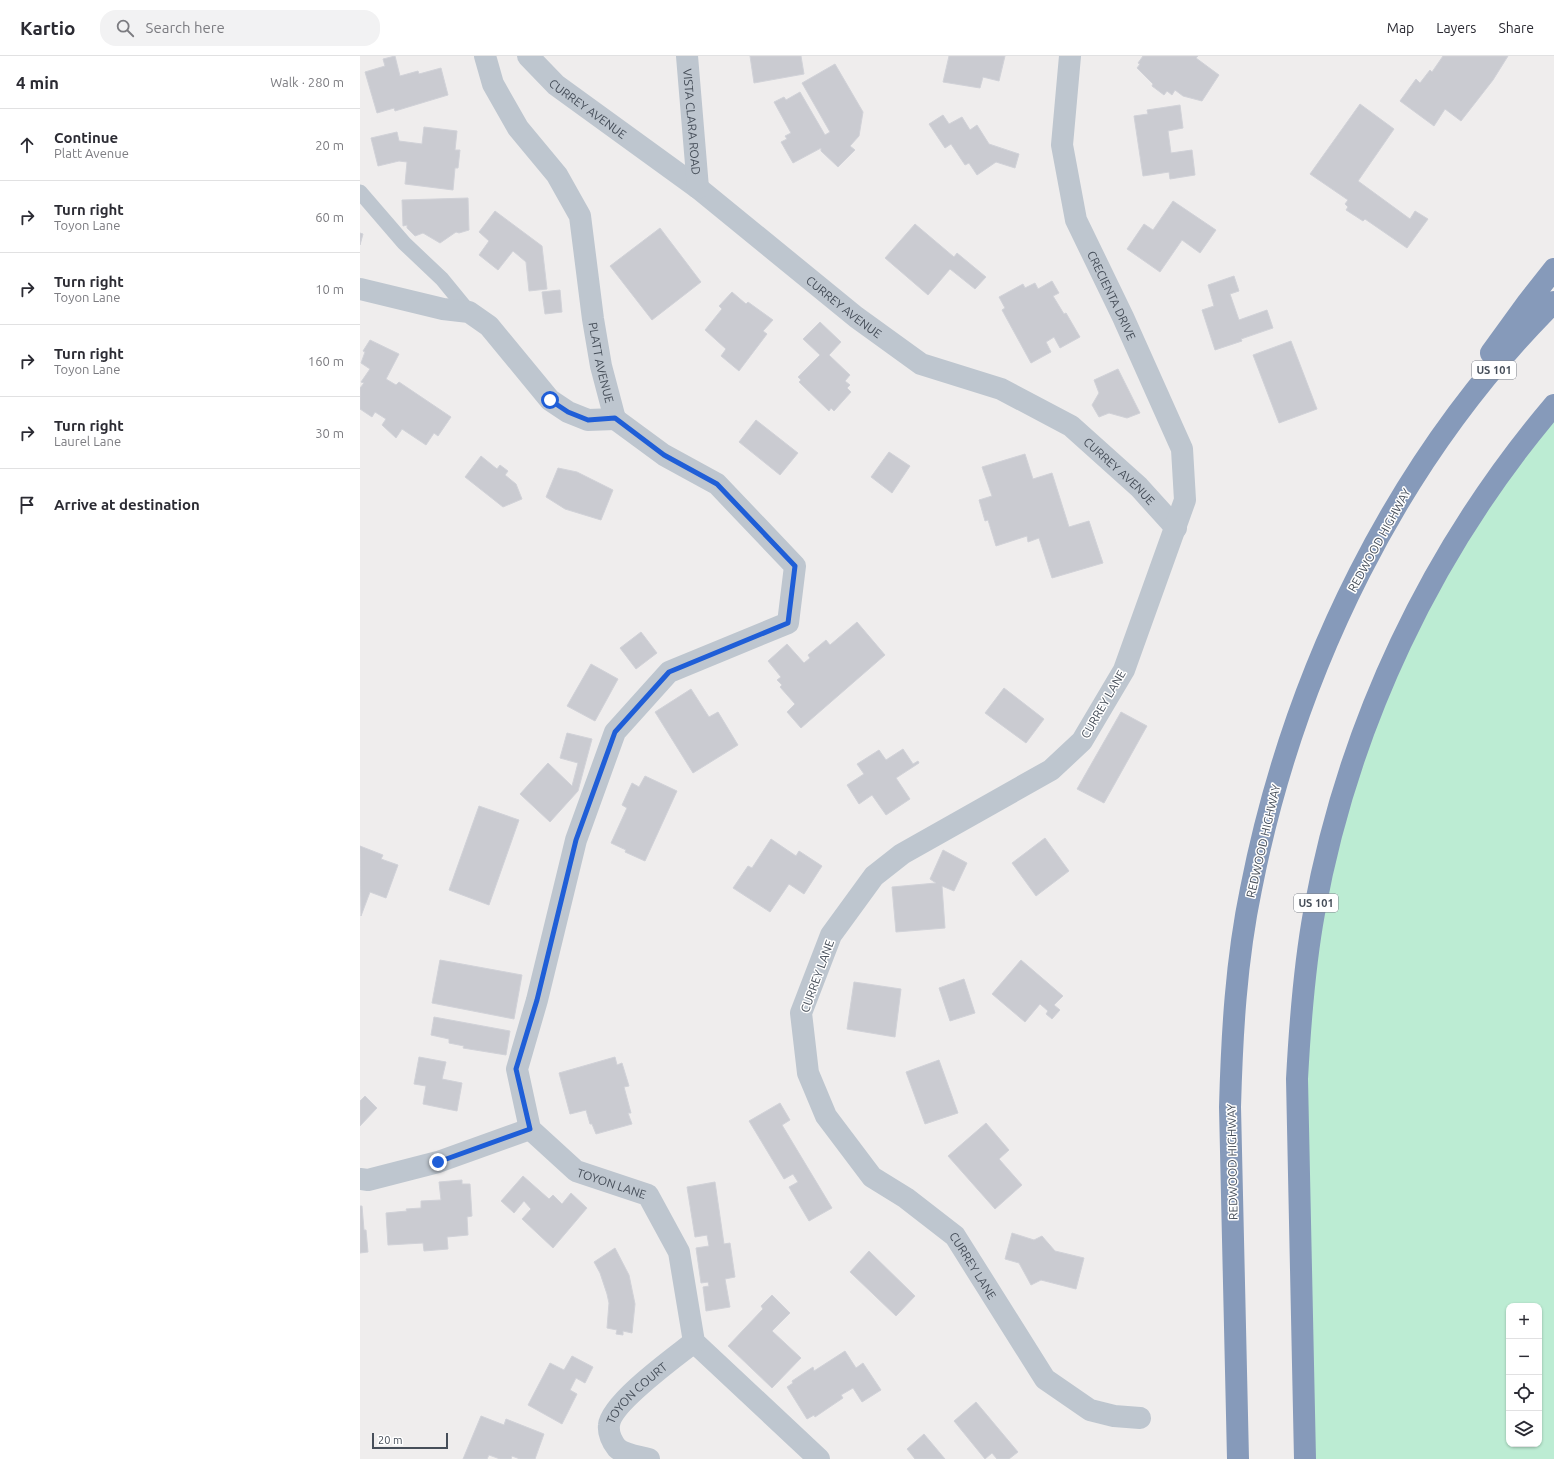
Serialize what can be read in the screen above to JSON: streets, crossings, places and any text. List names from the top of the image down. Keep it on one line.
{"streets":{"highway":["US 101","REDWOOD HIGHWAY"],"street":["CURREY AVENUE","VISTA CLARA ROAD","CRECIENTA DRIVE","PLATT AVENUE","CURREY LANE","TOYON LANE","TOYON COURT"]},"crossings":[["CURREY AVENUE","VISTA CLARA ROAD"],["CURREY AVENUE","CRECIENTA DRIVE"],["CURREY AVENUE","CURREY LANE"],["CRECIENTA DRIVE","CURREY LANE"],["TOYON LANE","TOYON COURT"]],"scale_bar":"20 m","page":{"header":"Kartio","search":"Search here","nav":["Map","Layers","Share"],"heading":["4 min","Walk · 280 m"],"list":[["Continue","Platt Avenue","20 m"],["Turn right","Toyon Lane","60 m"],["Turn right","Toyon Lane","10 m"],["Turn right","Toyon Lane","160 m"],["Turn right","Laurel Lane","30 m"],"Arrive at destination"],"map_buttons":["+","−"],"scale":"20 m"}}
